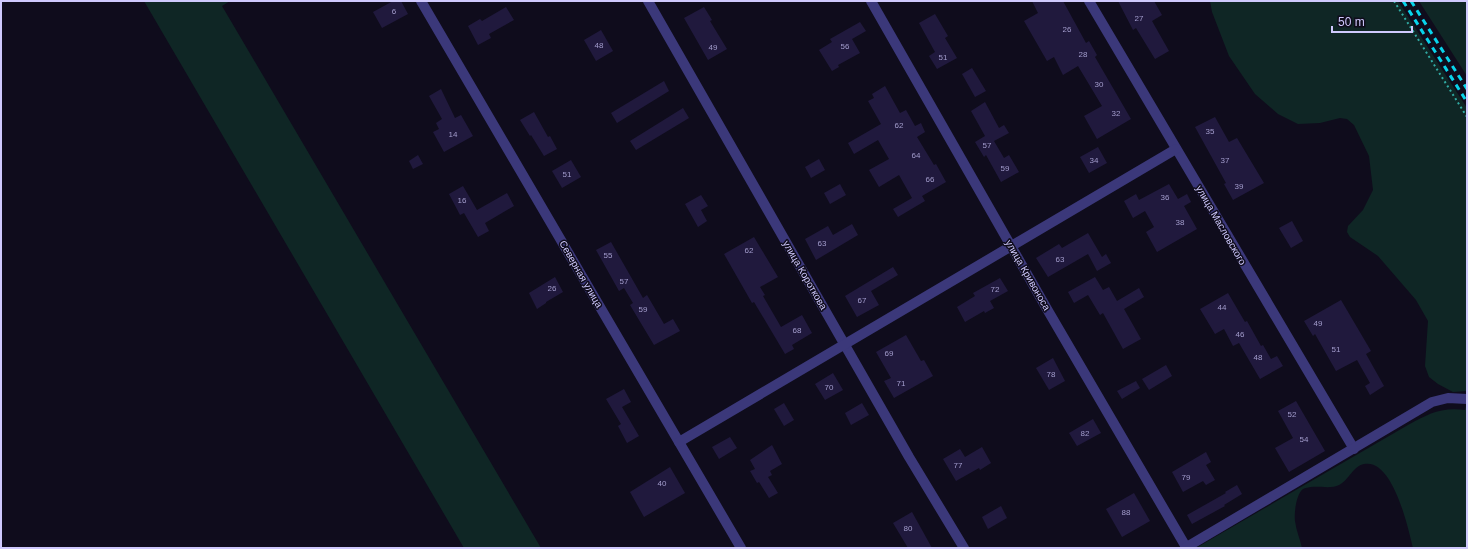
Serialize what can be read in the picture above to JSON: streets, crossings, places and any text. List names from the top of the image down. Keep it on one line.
{"streets":{"street":["улица Масловского","Северная улица","улица Короткова","улица Кривоноса"]},"house_numbers":["6","27","26","48","56","49","28","51","30","32","62","35","14","57","64","34","37","59","51","66","39","36","16","38","63","62","55","63","57","26","72","67","44","59","49","68","46","51","69","48","78","71","70","52","82","54","77","79","40","88","80"],"scale_bar":"50 m"}
